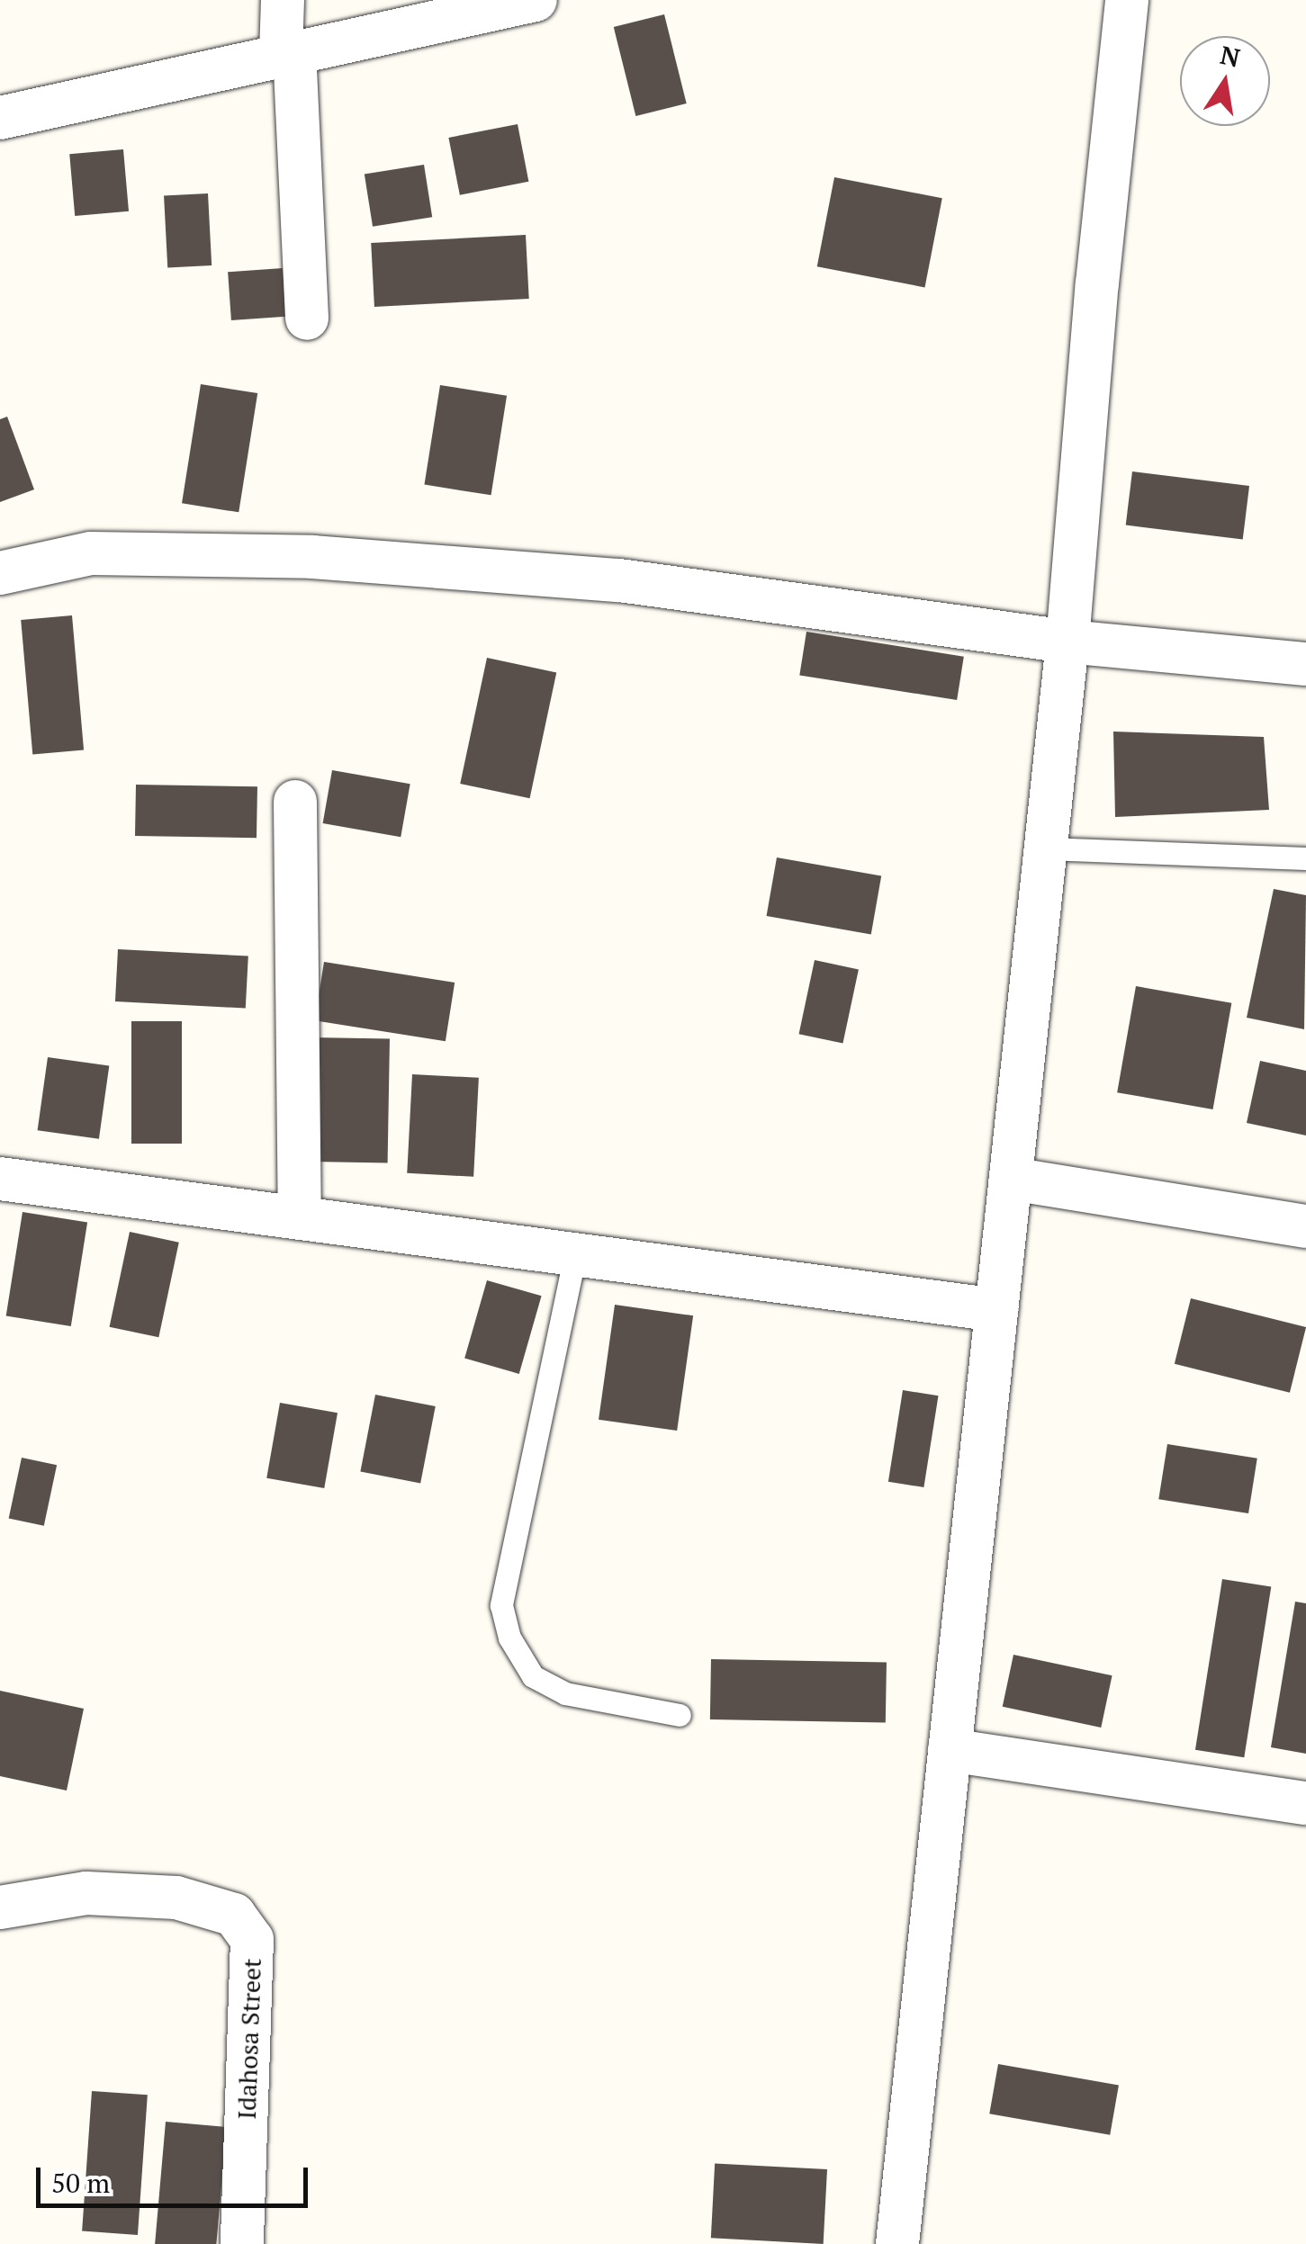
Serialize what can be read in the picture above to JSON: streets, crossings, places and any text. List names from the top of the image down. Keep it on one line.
{"streets":{"street":["Idahosa Street"]},"scale_bar":"50 m","north":"top"}
